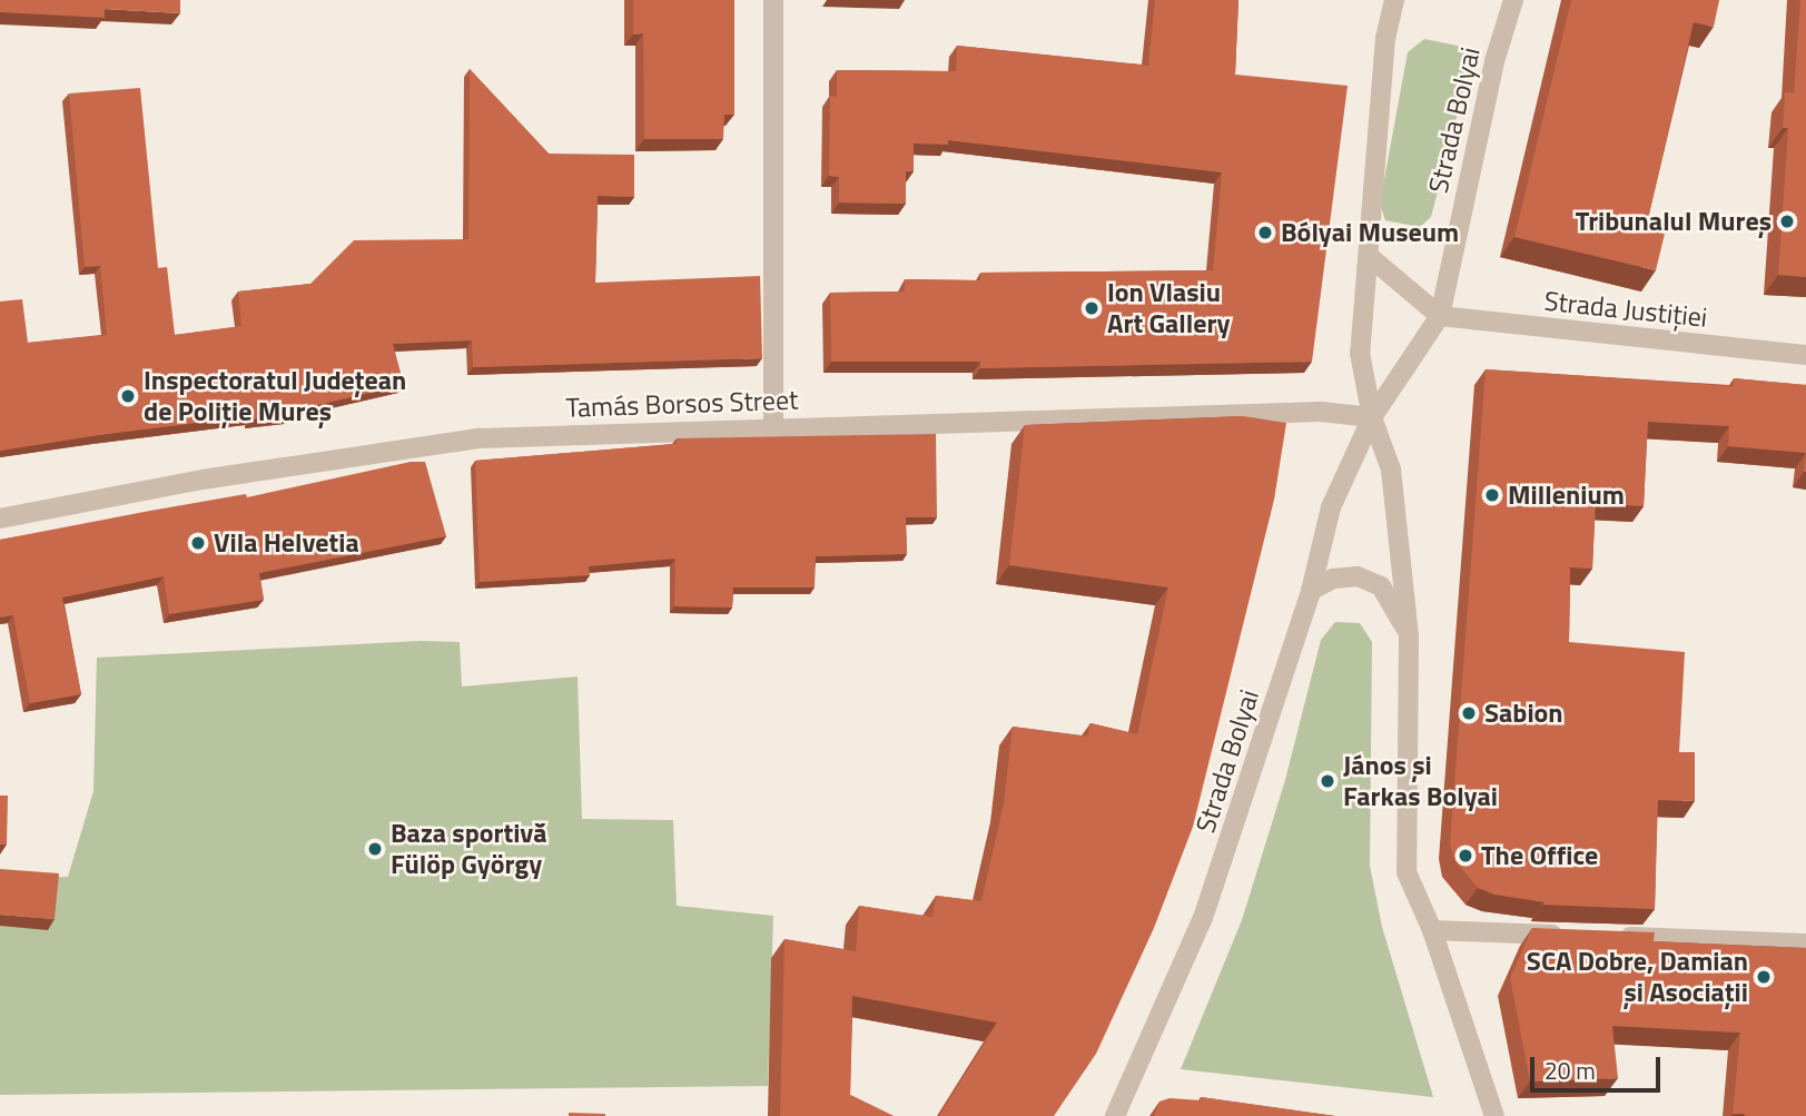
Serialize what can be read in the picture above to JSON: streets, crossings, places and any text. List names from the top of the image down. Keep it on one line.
{"streets":{"street":["Strada Bolyai","Strada Justiției","Tamás Borsos Street"]},"crossings":[["Strada Bolyai","Strada Justiției"],["Strada Bolyai","Tamás Borsos Street"]],"places":["Tribunalul Mureș","Bólyai Museum","Ion Vlasiu Art Gallery","Inspectoratul Județean de Poliție Mureș","Millenium","Vila Helvetia","Sabion","János și Farkas Bolyai","Baza sportivă Fülöp György","The Office","SCA Dobre, Damian și Asociații"],"scale_bar":"20 m"}
